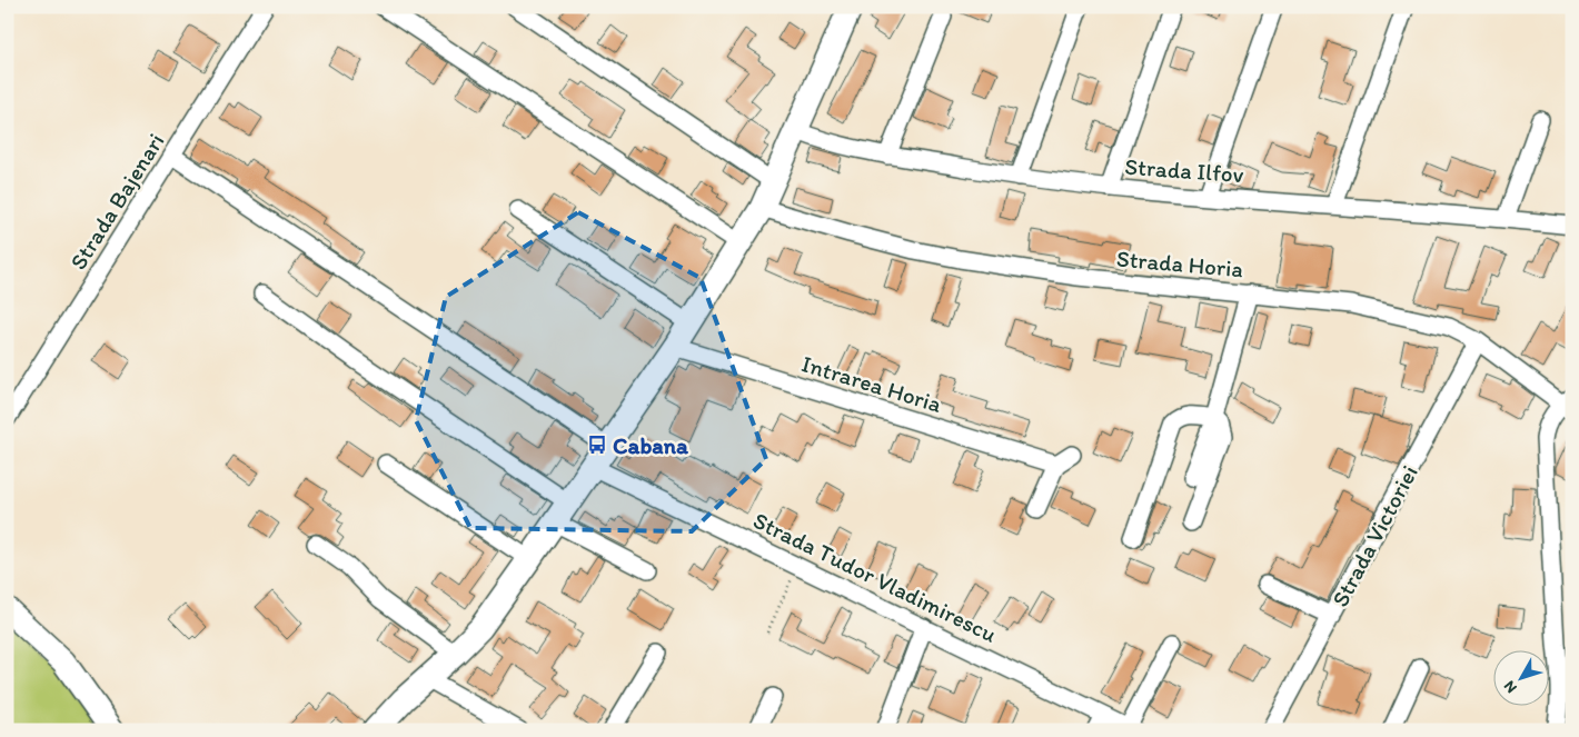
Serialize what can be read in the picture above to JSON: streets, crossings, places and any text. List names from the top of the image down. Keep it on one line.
{"streets":{"street":["Strada Ilfov","Strada Bajenari","Strada Horia","Intrarea Horia","Strada Victoriei","Strada Tudor Vladimirescu"]},"crossings":[["Strada Horia","Strada Victoriei"]],"places":{"bus stop":["Cabana"]},"north":"bottom left"}
